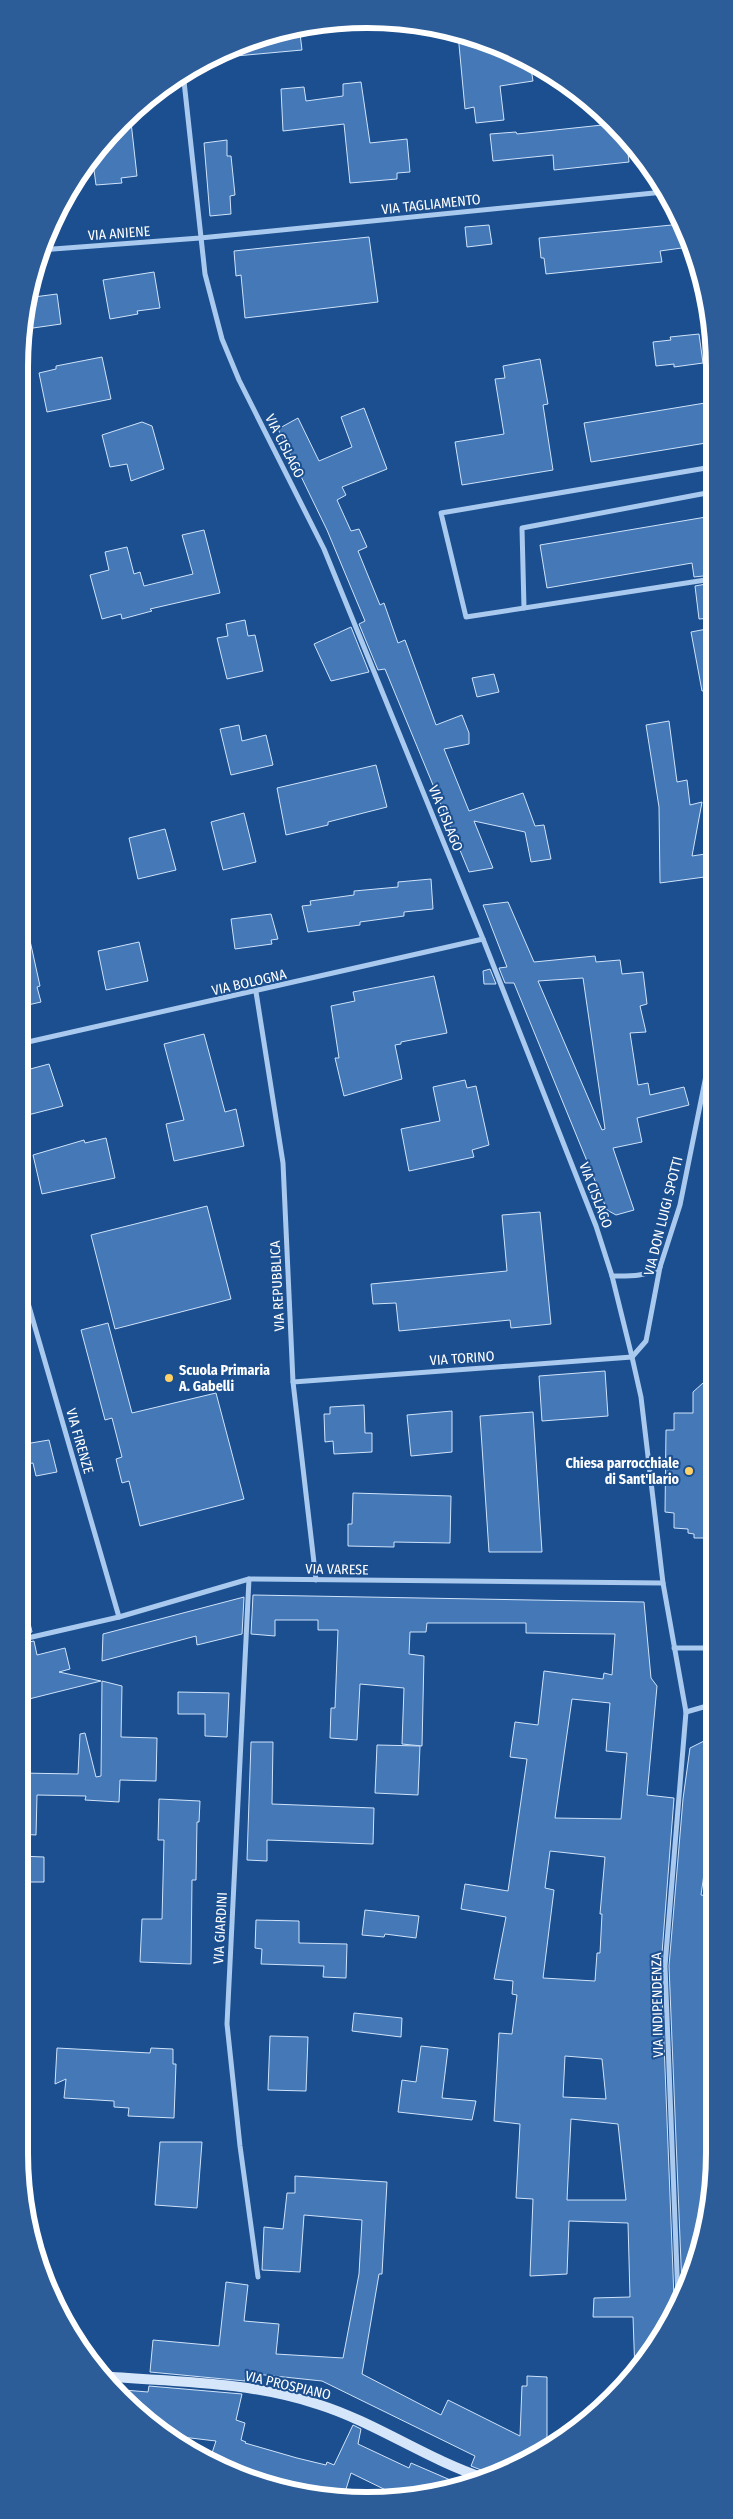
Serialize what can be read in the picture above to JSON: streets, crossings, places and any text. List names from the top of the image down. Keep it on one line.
{"streets":{"street":["VIA TAGLIAMENTO","VIA ANIENE","VIA CISLAGO","VIA BOLOGNA","VIA DON LUIGI SPOTTI","VIA REPUBBLICA","VIA TORINO","VIA FIRENZE","VIA VARESE","VIA GIARDINI","VIA INDIPENDENZA","VIA PROSPIANO"]},"crossings":[["VIA TAGLIAMENTO","VIA ANIENE"],["VIA TAGLIAMENTO","VIA CISLAGO"],["VIA ANIENE","VIA CISLAGO"],["VIA CISLAGO","VIA BOLOGNA"],["VIA CISLAGO","VIA DON LUIGI SPOTTI"],["VIA CISLAGO","VIA TORINO"],["VIA CISLAGO","VIA VARESE"],["VIA CISLAGO","VIA INDIPENDENZA"],["VIA BOLOGNA","VIA REPUBBLICA"],["VIA DON LUIGI SPOTTI","VIA TORINO"],["VIA REPUBBLICA","VIA TORINO"],["VIA REPUBBLICA","VIA VARESE"],["VIA FIRENZE","VIA VARESE"],["VIA VARESE","VIA GIARDINI"]],"places":["Scuola Primaria A. Gabelli","Chiesa parrocchiale di Sant'Ilario"]}
